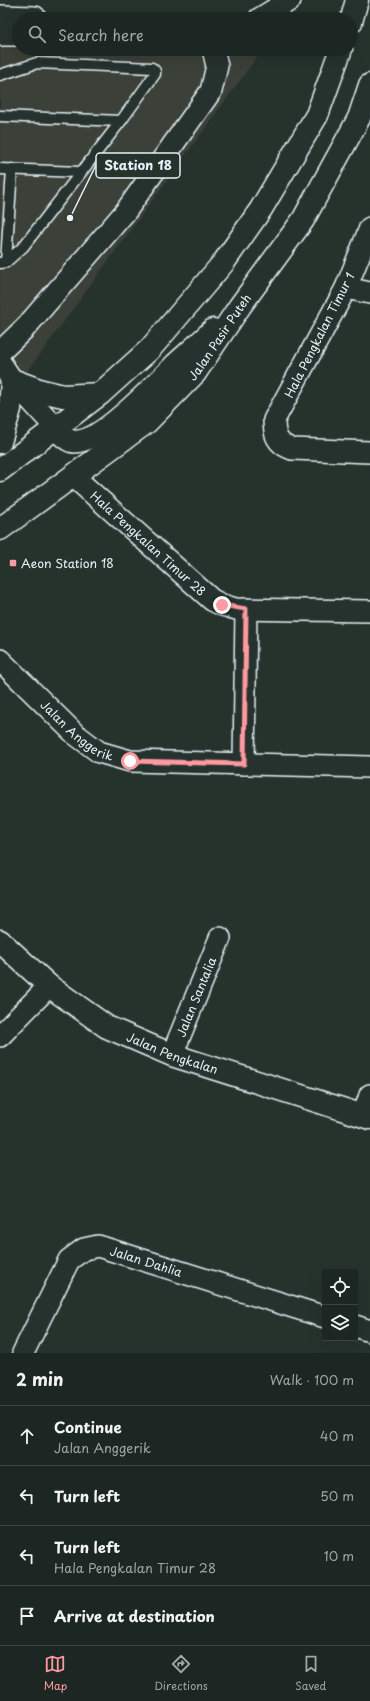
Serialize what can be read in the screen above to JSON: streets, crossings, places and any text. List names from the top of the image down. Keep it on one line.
{"streets":{"main road":["Jalan Pasir Puteh","Jalan Pengkalan"],"street":["Hala Pengkalan Timur 1","Hala Pengkalan Timur 28","Jalan Anggerik","Jalan Santalia","Jalan Dahlia"]},"crossings":[["Jalan Pasir Puteh","Hala Pengkalan Timur 28"],["Jalan Santalia","Jalan Pengkalan"]],"places":{"other":["Station 18"],"transit":["Aeon Station 18"]},"page":{"search":"Search here","heading":["2 min","Walk · 100 m"],"list":[["Continue","Jalan Anggerik","40 m"],["Turn left","50 m"],["Turn left","Hala Pengkalan Timur 28","10 m"],"Arrive at destination"],"nav":["Map","Directions","Saved"]}}
